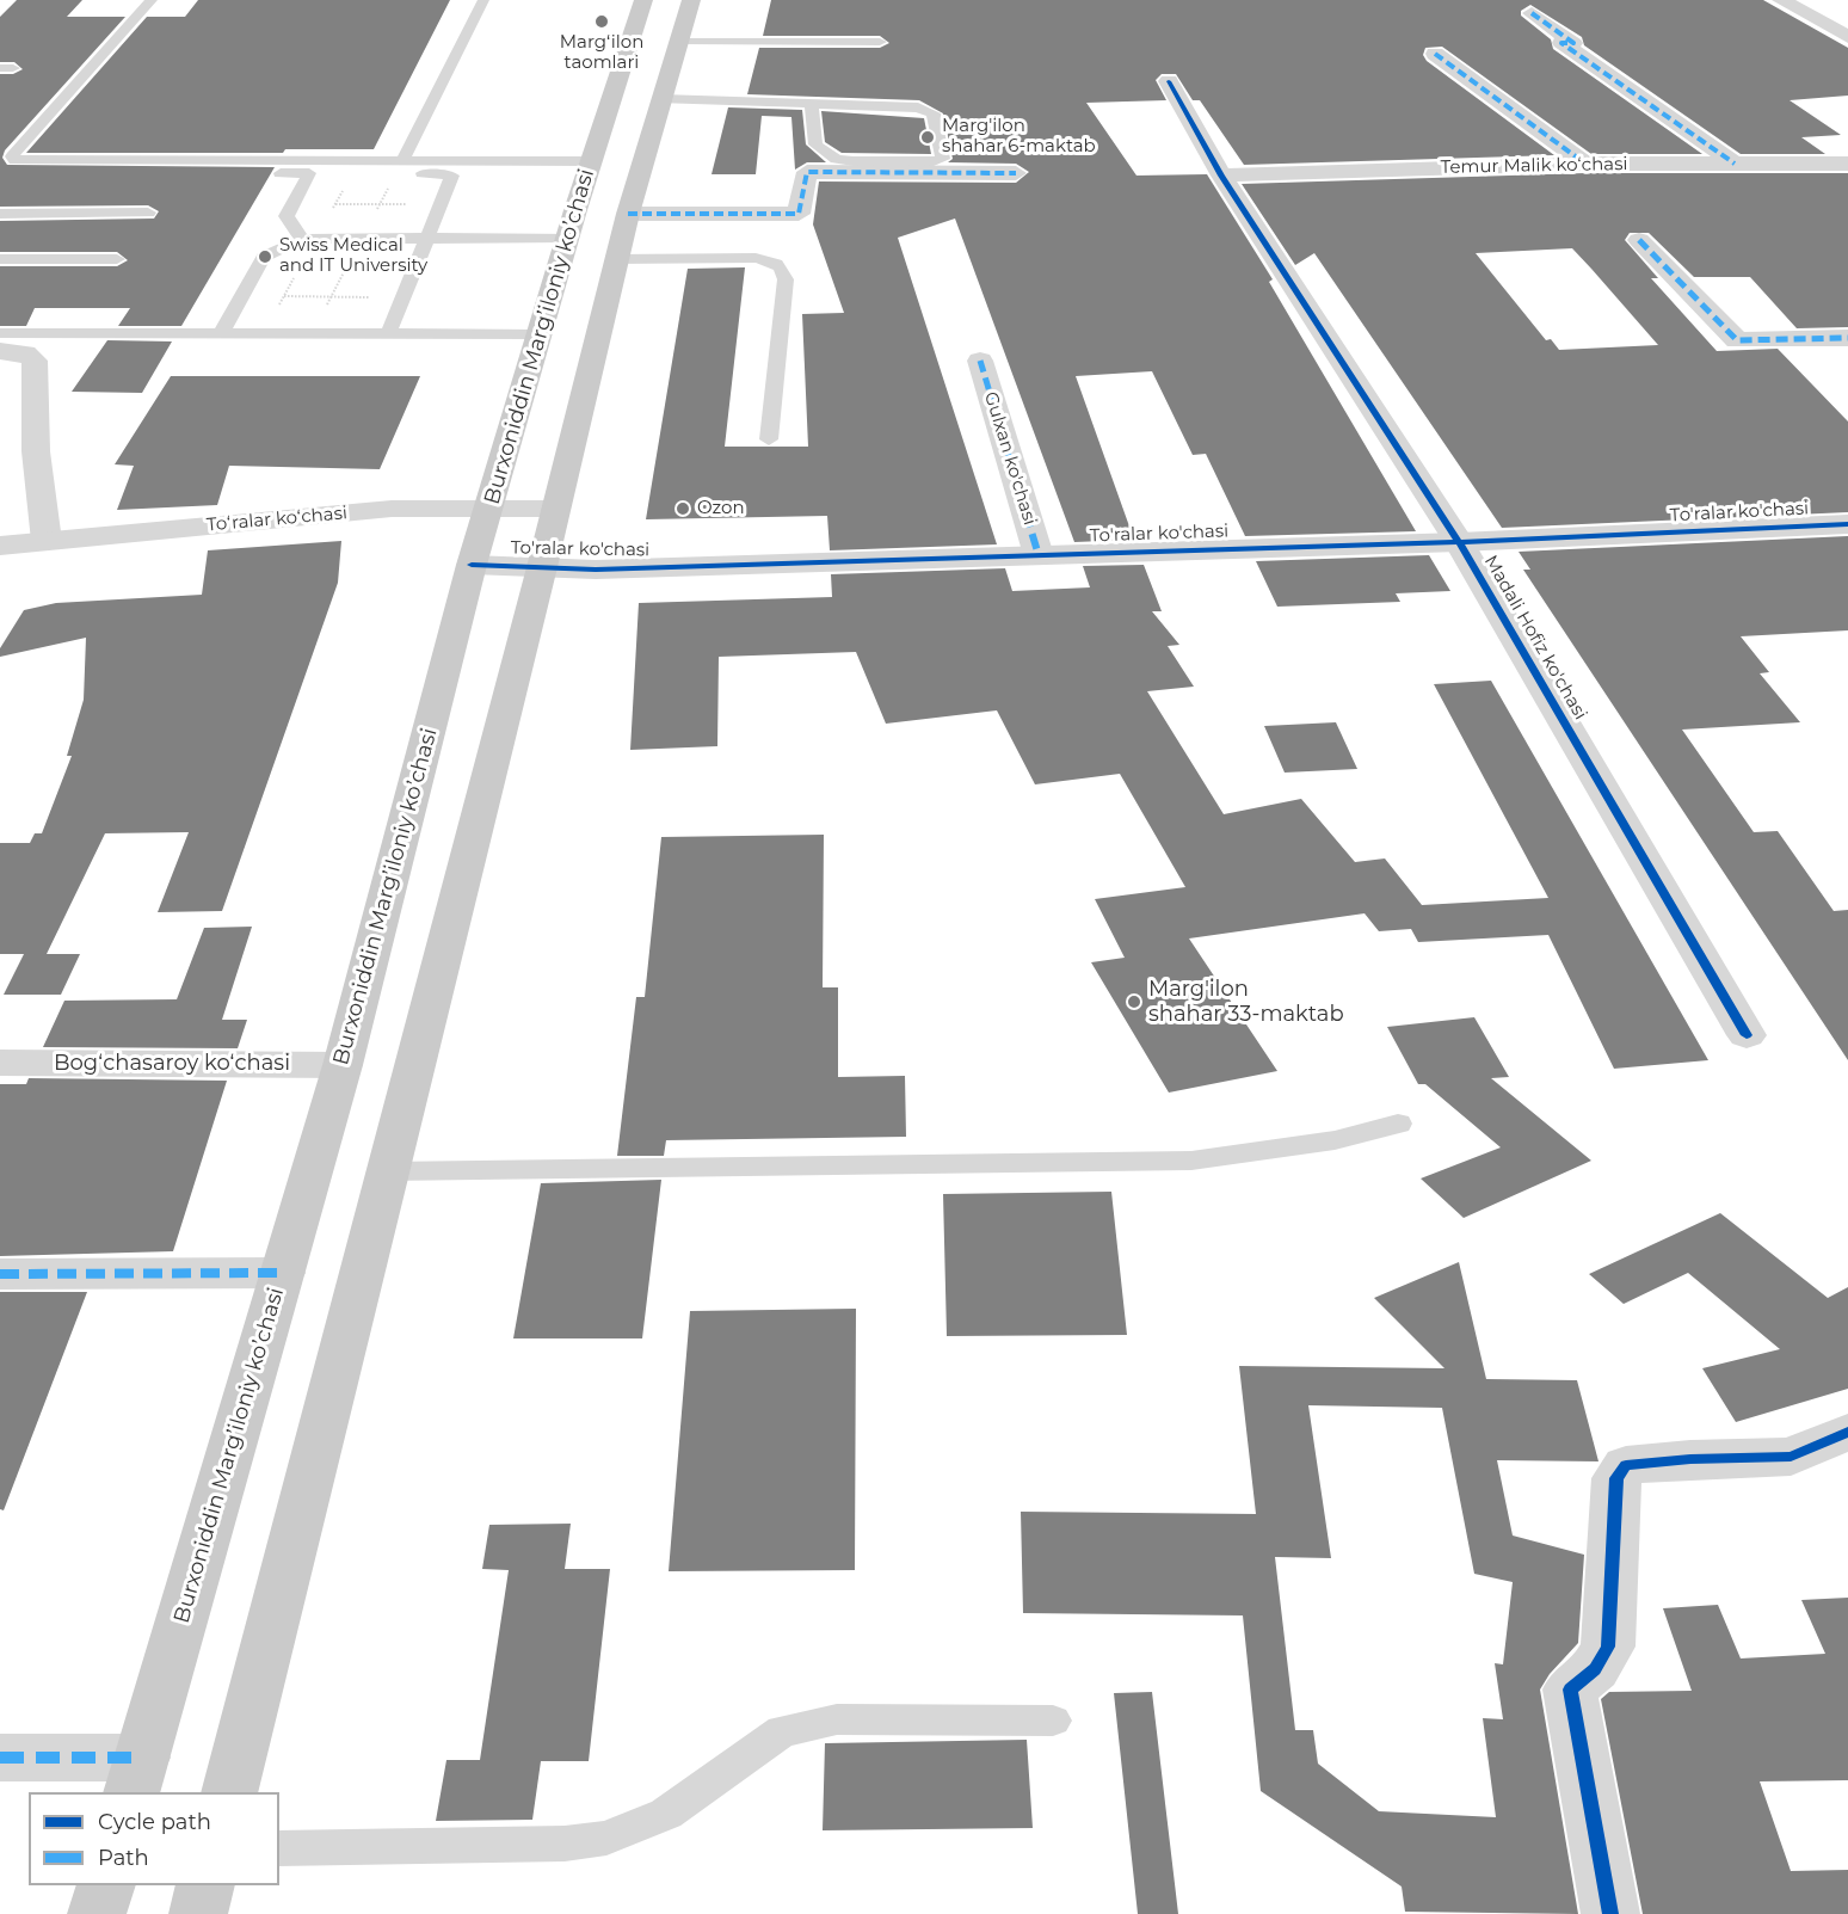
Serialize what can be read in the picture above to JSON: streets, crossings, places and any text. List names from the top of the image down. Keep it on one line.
{"streets":{"main road":["Burxoniddin Marg’iloniy ko’chasi"],"street":["Temur Malik koʻchasi","Gulxan ko'chasi","To'ralar ko'chasi","Toʻralar koʻchasi","Madali Hofiz ko'chasi","Bogʻchasaroy koʻchasi"]},"crossings":[["Temur Malik koʻchasi","Madali Hofiz ko'chasi"],["Burxoniddin Marg’iloniy ko’chasi","To'ralar ko'chasi"],["Burxoniddin Marg’iloniy ko’chasi","Toʻralar koʻchasi"],["Burxoniddin Marg’iloniy ko’chasi","Bogʻchasaroy koʻchasi"],["Gulxan ko'chasi","To'ralar ko'chasi"],["To'ralar ko'chasi","Madali Hofiz ko'chasi"]],"places":["Margʻilon taomlari","Marg'ilon shahar 6-maktab","Swiss Medical and IT University","Ozon","Marg'ilon shahar 33-maktab"],"legend":["Cycle path","Path"]}
